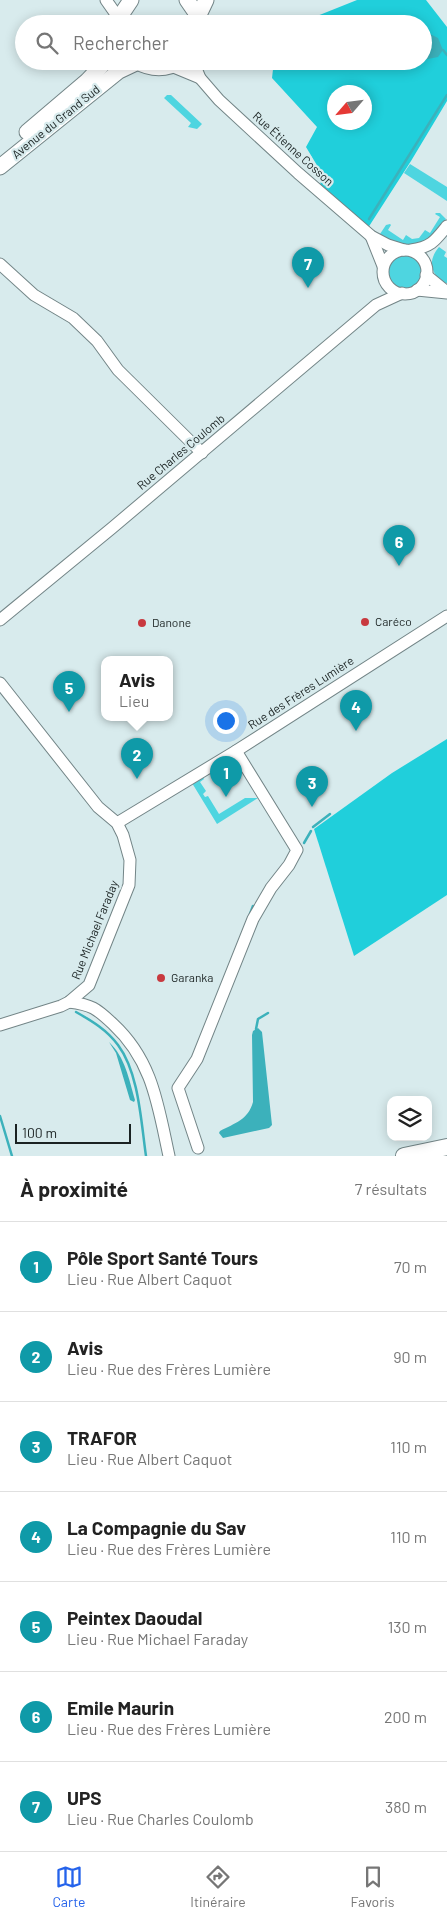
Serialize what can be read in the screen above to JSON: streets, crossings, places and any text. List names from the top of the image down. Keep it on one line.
{"streets":{"main road":["Avenue du Grand Sud"],"street":["Rue Étienne Cosson","Rue Charles Coulomb","Rue des Frères Lumière","Rue Michael Faraday"]},"crossings":[["Rue Étienne Cosson","Rue Charles Coulomb"],["Rue des Frères Lumière","Rue Michael Faraday"]],"places":["Caréco","Danone","Garanka"],"scale_bar":"100 m","north":"bottom left","page":{"search":"Rechercher","pins":["7","6","5","4","2","1","3"],"popup":["Avis","Lieu"],"scale":"100 m","heading":["À proximité","7 résultats"],"list":[{"mark":"1","name":"Pôle Sport Santé Tours","note":"Lieu · Rue Albert Caquot","value":"70 m"},{"mark":"2","name":"Avis","note":"Lieu · Rue des Frères Lumière","value":"90 m"},{"mark":"3","name":"TRAFOR","note":"Lieu · Rue Albert Caquot","value":"110 m"},{"mark":"4","name":"La Compagnie du Sav","note":"Lieu · Rue des Frères Lumière","value":"110 m"},{"mark":"5","name":"Peintex Daoudal","note":"Lieu · Rue Michael Faraday","value":"130 m"},{"mark":"6","name":"Emile Maurin","note":"Lieu · Rue des Frères Lumière","value":"200 m"},{"mark":"7","name":"UPS","note":"Lieu · Rue Charles Coulomb","value":"380 m"}],"nav":["Carte","Itinéraire","Favoris"]}}
